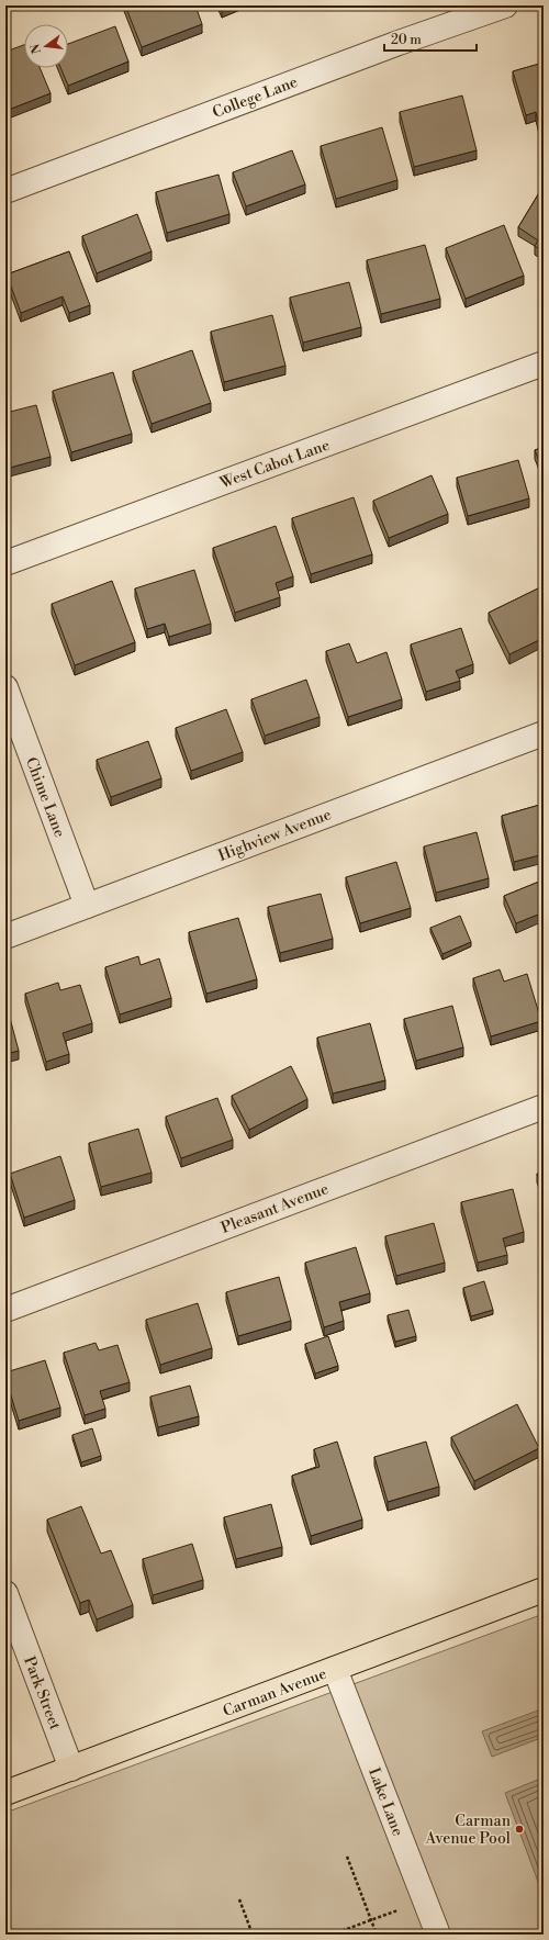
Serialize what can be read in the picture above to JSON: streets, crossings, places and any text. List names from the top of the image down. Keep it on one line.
{"streets":{"main road":["Carman Avenue"],"street":["College Lane","West Cabot Lane","Chime Lane","Highview Avenue","Pleasant Avenue","Park Street","Lake Lane"]},"crossings":[["Chime Lane","Highview Avenue"],["Carman Avenue","Park Street"],["Carman Avenue","Lake Lane"]],"places":["Carman Avenue Pool"],"scale_bar":"20 m","north":"left"}
